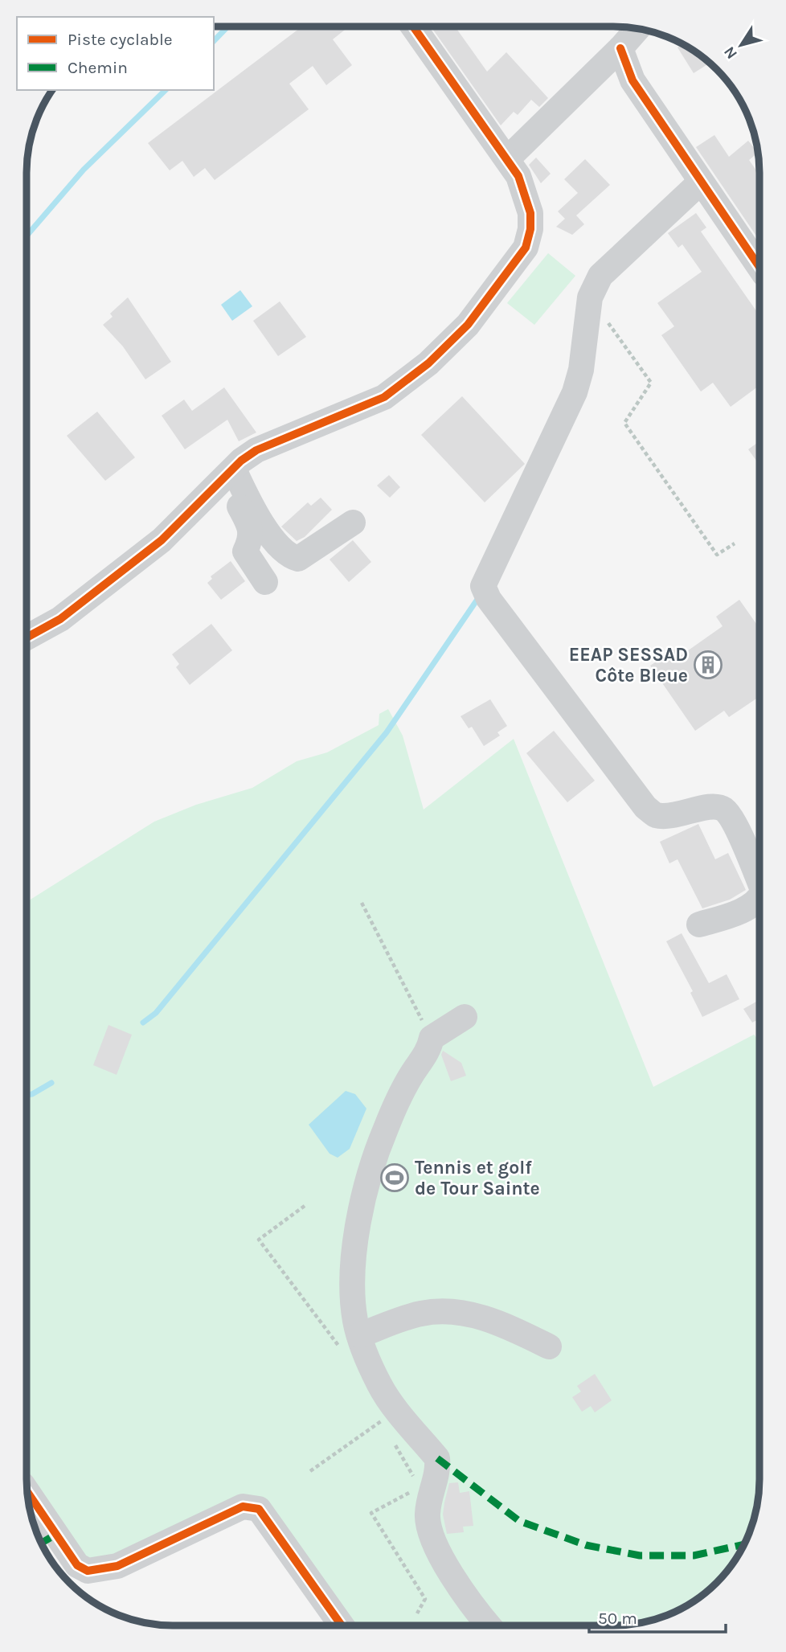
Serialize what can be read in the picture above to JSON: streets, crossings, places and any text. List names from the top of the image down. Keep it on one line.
{"places":{"building":["EEAP SESSAD Côte Bleue"],"sports":["Tennis et golf de Tour Sainte"]},"legend":["Piste cyclable","Chemin"],"scale_bar":"50 m","north":"bottom left"}
